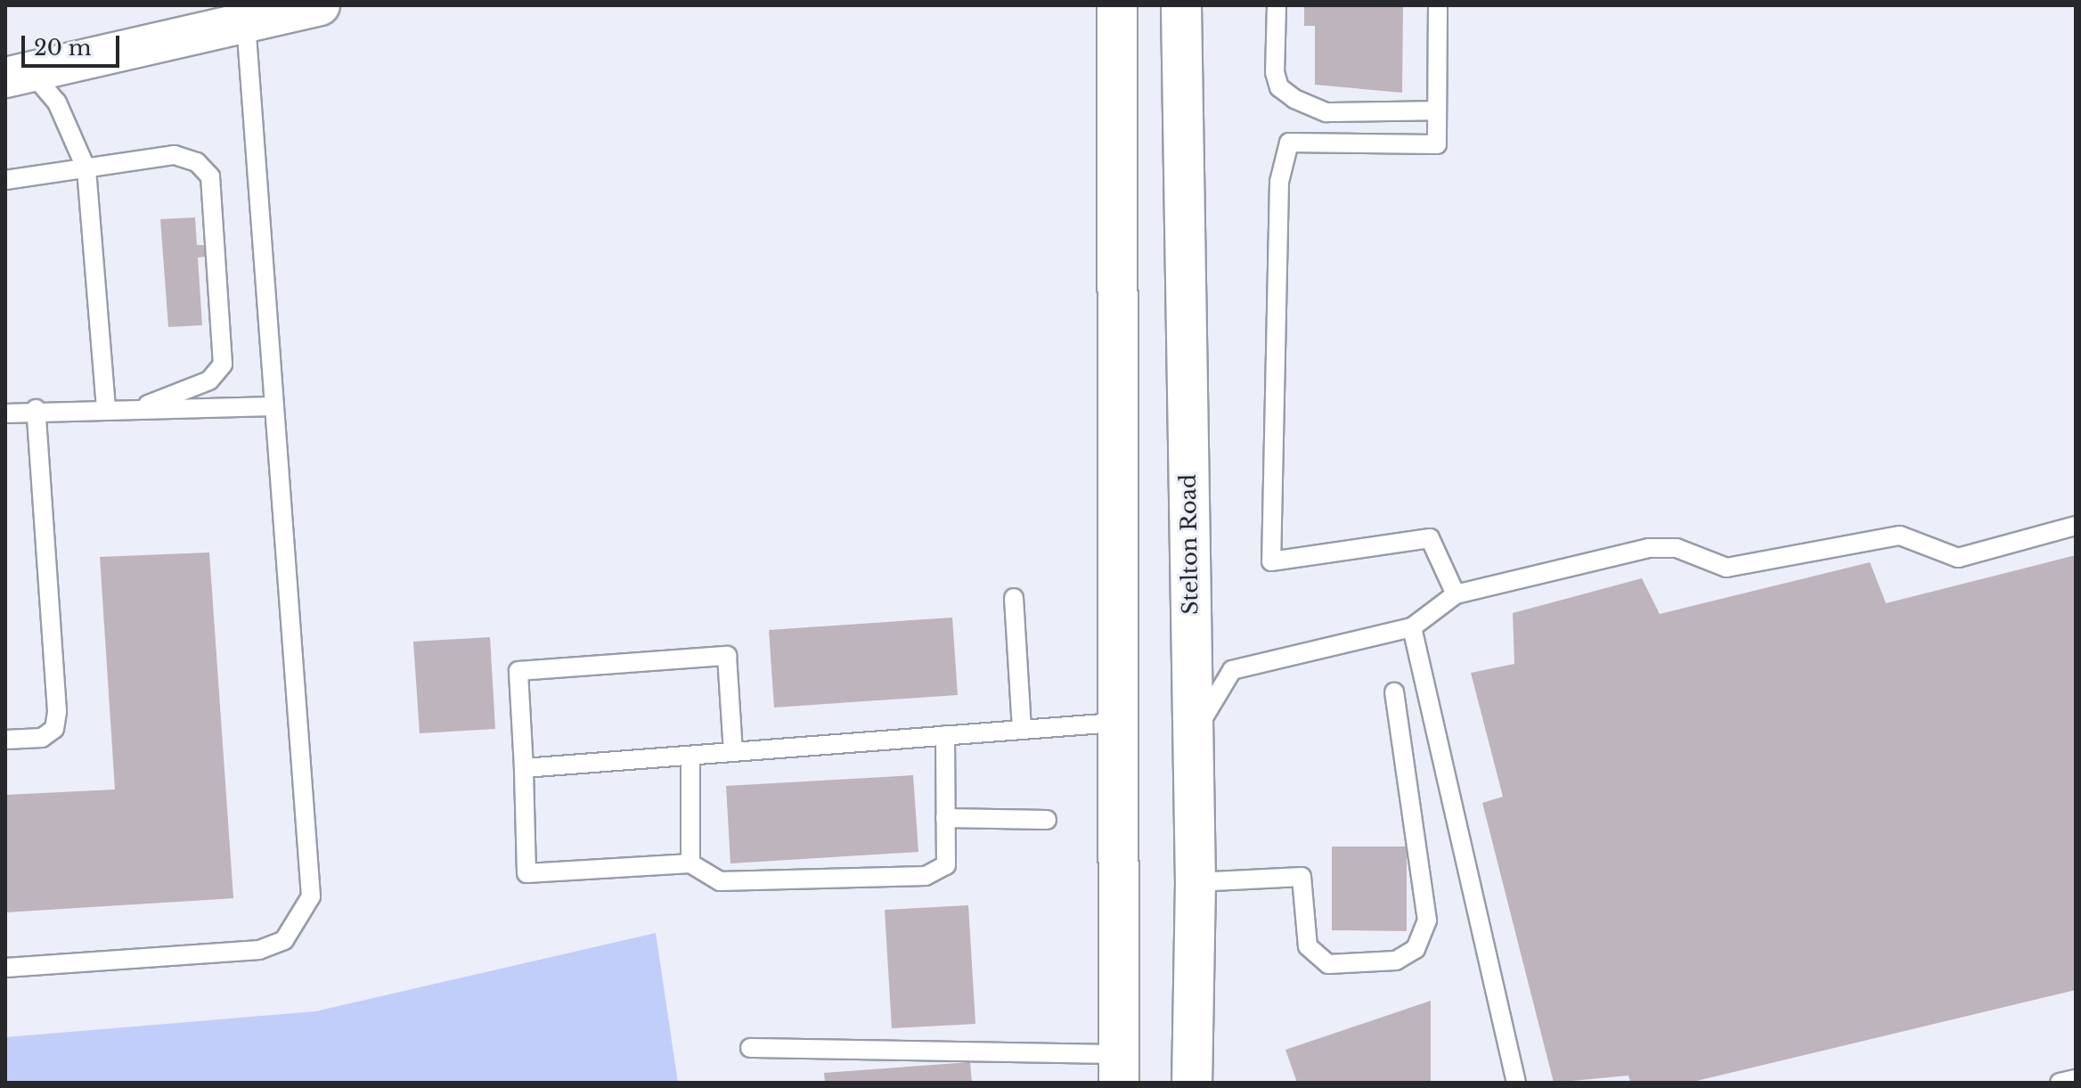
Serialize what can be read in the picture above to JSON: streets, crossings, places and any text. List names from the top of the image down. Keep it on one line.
{"streets":{"main road":["Stelton Road"]},"scale_bar":"20 m"}
